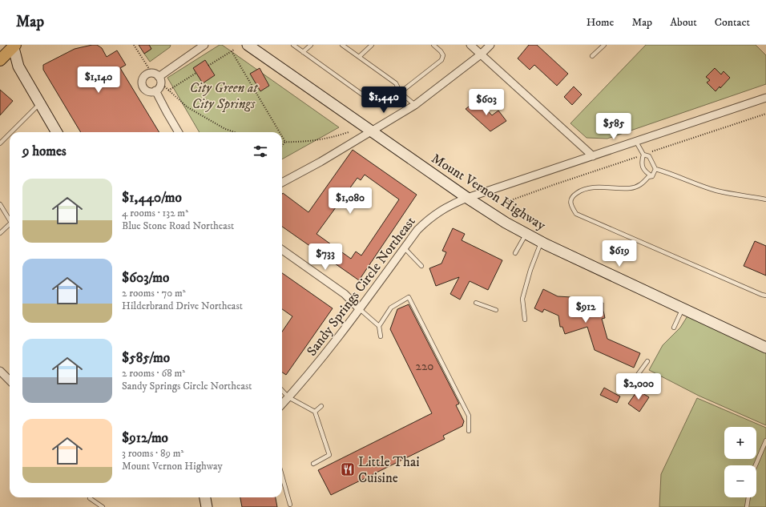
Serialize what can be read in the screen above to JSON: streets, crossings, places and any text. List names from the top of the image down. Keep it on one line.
{"streets":{"street":["Mount Vernon Highway","Sandy Springs Circle Northeast"]},"crossings":[["Mount Vernon Highway","Sandy Springs Circle Northeast"]],"parks":["City Green at City Springs"],"places":{"restaurant":["Little Thai Cuisine"]},"house_numbers":["220"],"page":{"header":"Map","nav":["Home","Map","About","Contact"],"price":["$1,140","$1,440","$603","$585","$1,080","$619","$733","$912","$2,000"],"heading":"9 homes","list":[{"name":"$1,440/mo","note":"4 rooms · 132 m² · Blue Stone Road Northeast"},{"name":"$603/mo","note":"2 rooms · 70 m² · Hilderbrand Drive Northeast"},{"name":"$585/mo","note":"2 rooms · 68 m² · Sandy Springs Circle Northeast"},{"name":"$912/mo","note":"3 rooms · 89 m² · Mount Vernon Highway"}],"map_buttons":["+","−"]}}
